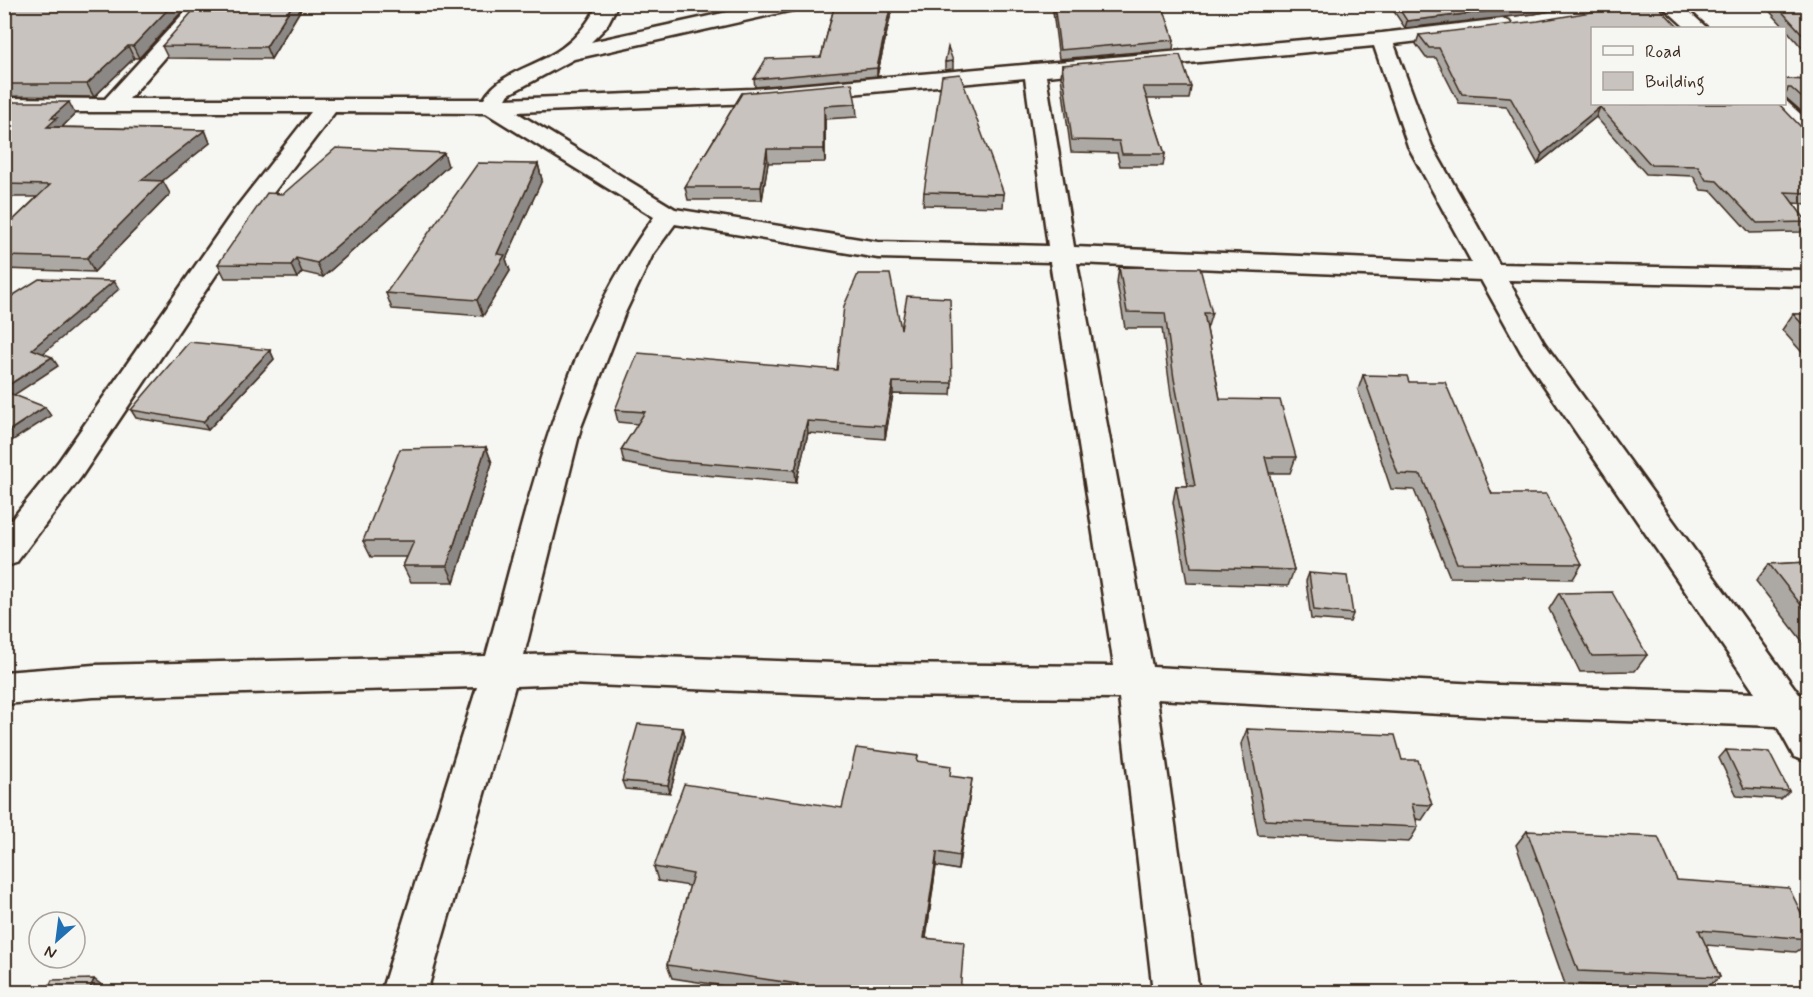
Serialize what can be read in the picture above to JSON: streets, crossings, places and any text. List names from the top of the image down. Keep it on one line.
{"legend":["Road","Building"],"north":"bottom left"}
